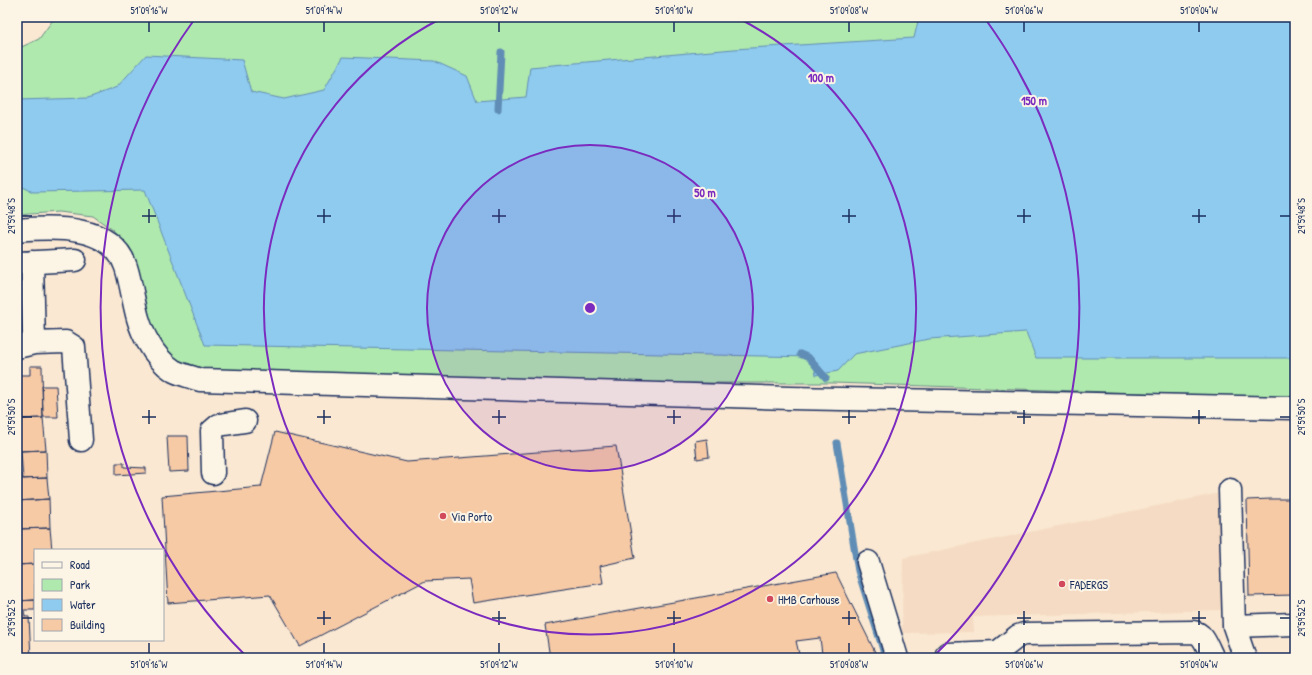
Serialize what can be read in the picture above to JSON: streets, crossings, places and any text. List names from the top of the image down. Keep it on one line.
{"places":["Via Porto","FADERGS","HMB Carhouse"],"legend":["Road","Park","Water","Building"],"coordinates":["51°09'16\"W","51°09'14\"W","51°09'12\"W","51°09'10\"W","51°09'08\"W","51°09'06\"W","51°09'04\"W","29°59'48\"S","29°59'50\"S","29°59'52\"S"],"rings":["100 m","150 m","50 m"]}
